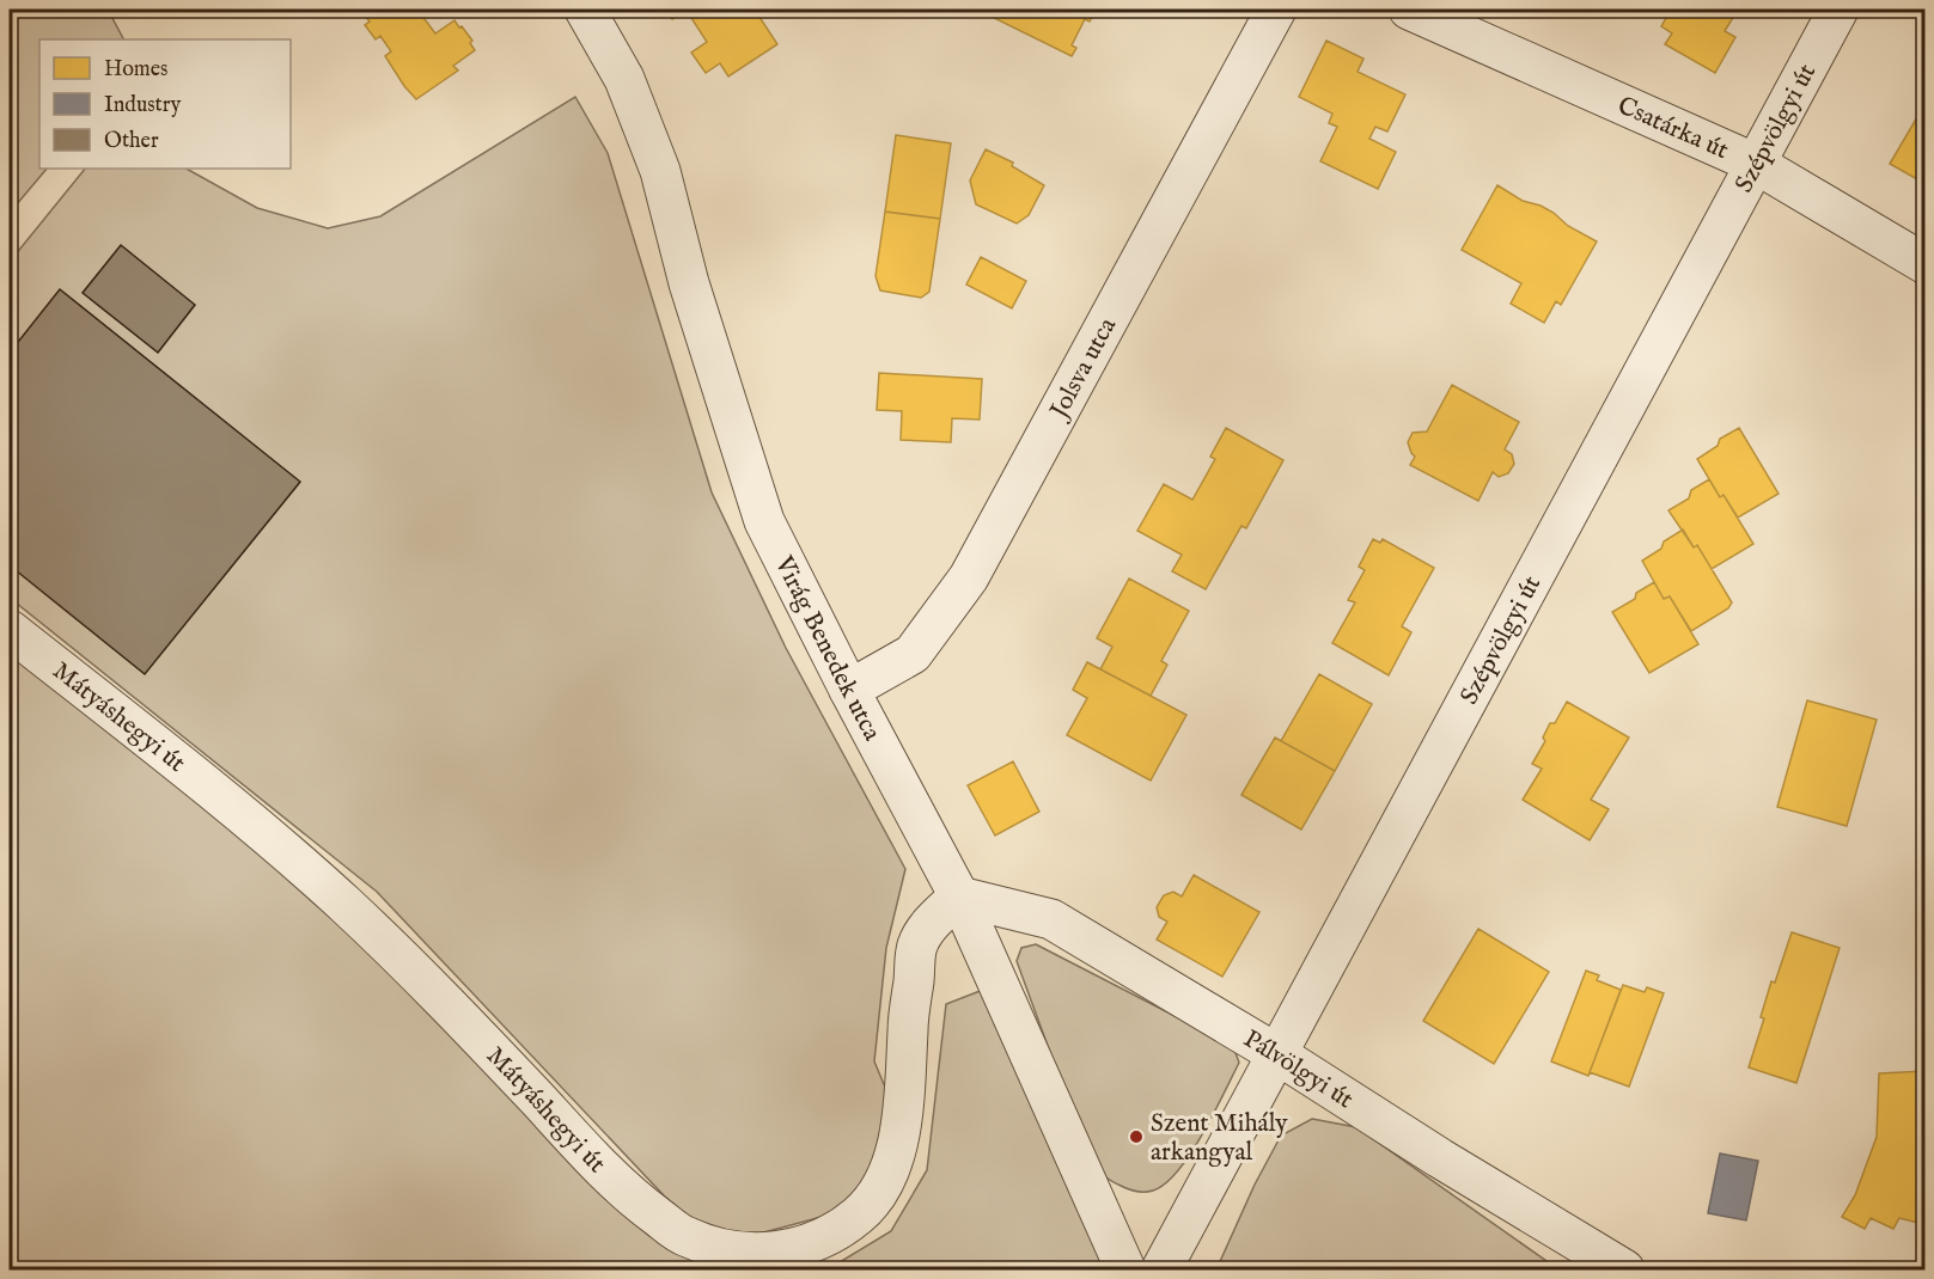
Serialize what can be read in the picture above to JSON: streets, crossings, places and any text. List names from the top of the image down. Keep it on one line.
{"streets":{"street":["Csatárka út","Szépvölgyi út","Jolsva utca","Virág Benedek utca","Mátyáshegyi út","Pálvölgyi út"]},"crossings":[["Csatárka út","Szépvölgyi út"],["Szépvölgyi út","Pálvölgyi út"],["Jolsva utca","Virág Benedek utca"],["Virág Benedek utca","Mátyáshegyi út"],["Virág Benedek utca","Pálvölgyi út"],["Mátyáshegyi út","Pálvölgyi út"]],"places":["Szent Mihály arkangyal"],"legend":["Homes","Industry","Other"]}
